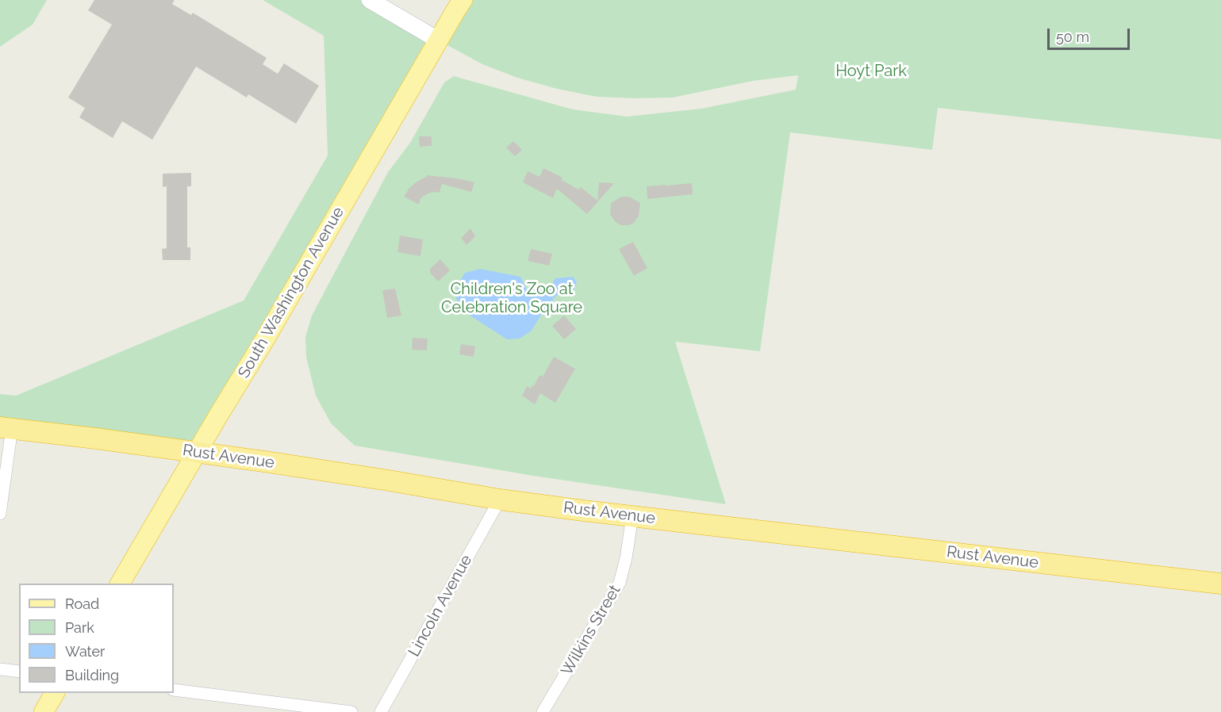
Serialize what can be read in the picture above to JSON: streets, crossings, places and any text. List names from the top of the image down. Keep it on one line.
{"streets":{"highway":["Rust Avenue"],"main road":["South Washington Avenue"],"street":["Lincoln Avenue","Wilkins Street"]},"crossings":[["South Washington Avenue","Rust Avenue"],["Rust Avenue","Lincoln Avenue"],["Rust Avenue","Wilkins Street"]],"parks":["Hoyt Park","Children's Zoo at Celebration Square"],"legend":["Road","Park","Water","Building"],"scale_bar":"50 m"}
